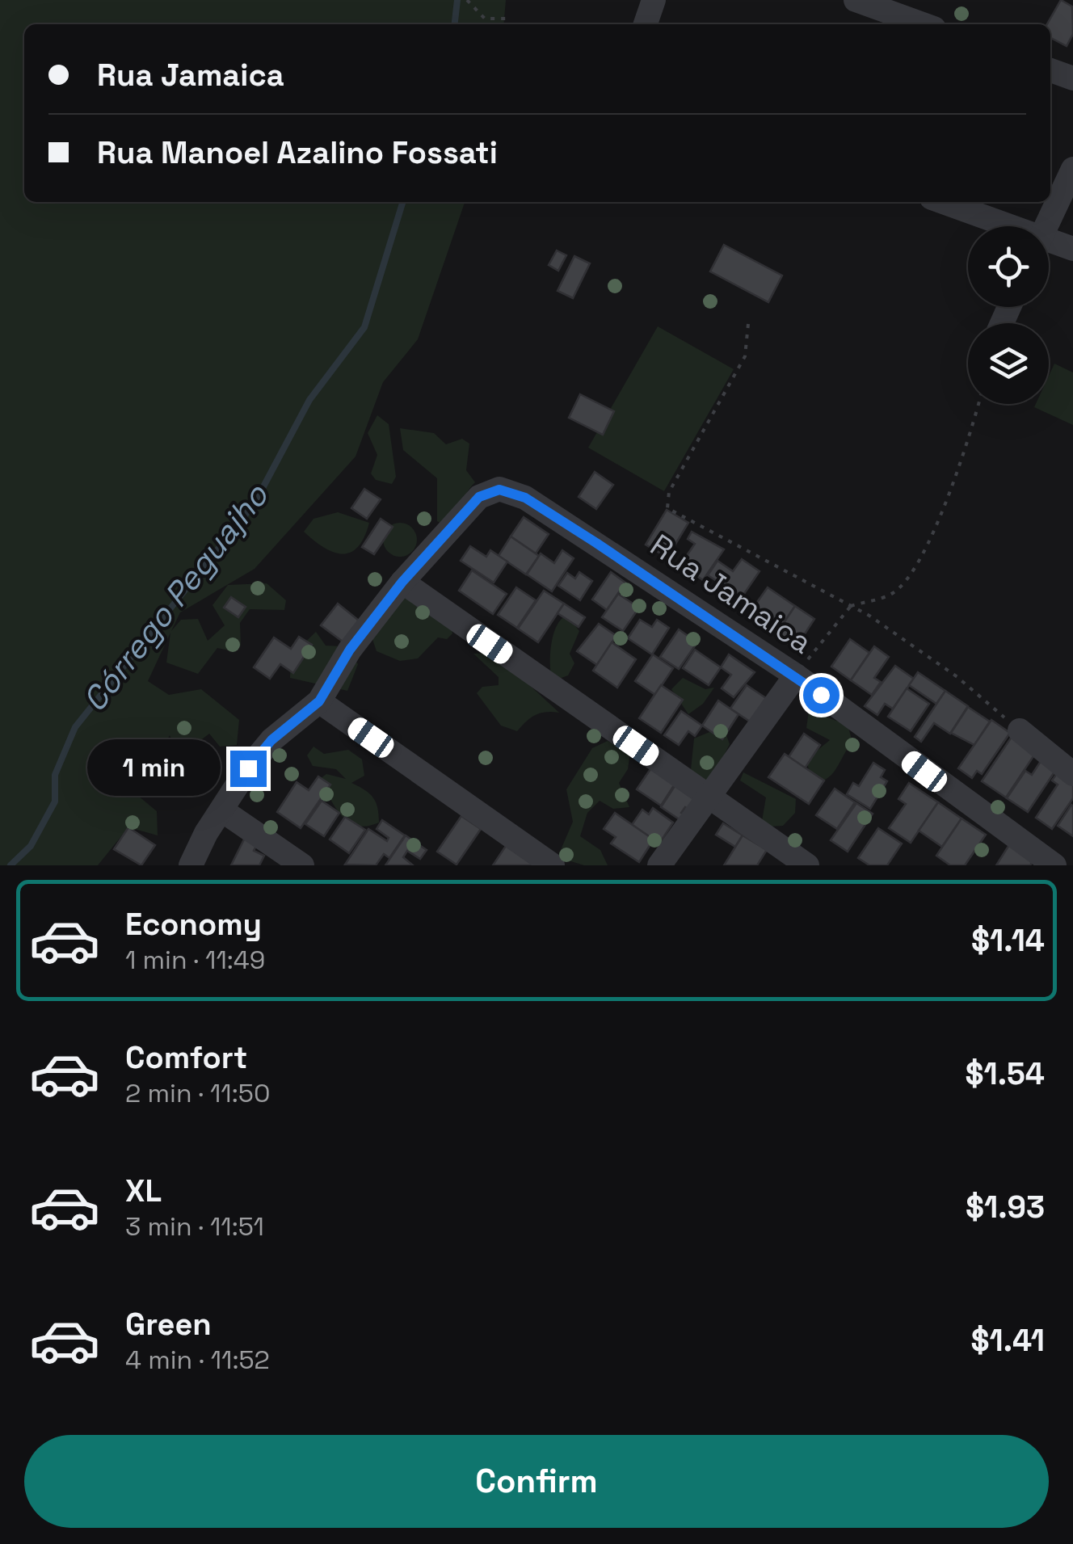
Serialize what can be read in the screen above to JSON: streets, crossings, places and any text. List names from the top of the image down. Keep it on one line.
{"streets":{"street":["Rua Jamaica"]},"water":["Córrego Peguajho"],"page":{"banner":["Rua Jamaica","Rua Manoel Azalino Fossati"],"bubble":"1 min","list":[{"name":"Economy","note":"1 min · 11:49","value":"$1.14"},{"name":"Comfort","note":"2 min · 11:50","value":"$1.54"},{"name":"XL","note":"3 min · 11:51","value":"$1.93"},{"name":"Green","note":"4 min · 11:52","value":"$1.41"}],"buttons":"Confirm"}}
